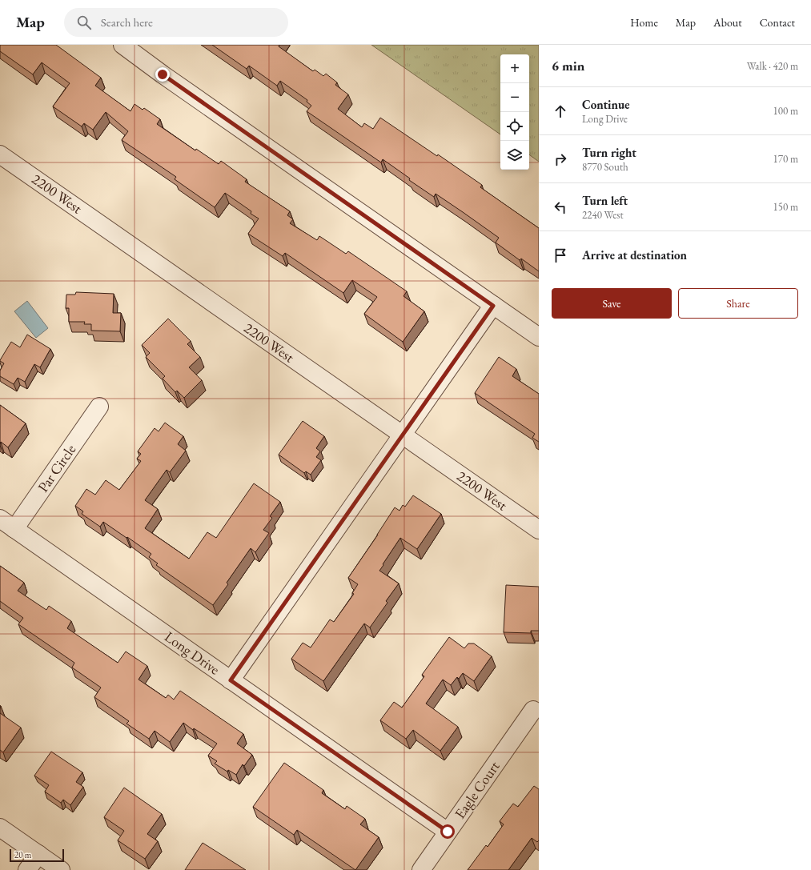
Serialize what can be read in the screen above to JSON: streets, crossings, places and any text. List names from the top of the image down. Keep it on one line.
{"streets":{"street":["2200 West","Par Circle","Long Drive","Eagle Court"]},"crossings":[["Par Circle","Long Drive"],["Long Drive","Eagle Court"]],"scale_bar":"20 m","page":{"header":"Map","search":"Search here","nav":["Home","Map","About","Contact"],"heading":["6 min","Walk · 420 m"],"map_buttons":["+","−"],"list":[["Continue","Long Drive","100 m"],["Turn right","8770 South","170 m"],["Turn left","2240 West","150 m"],"Arrive at destination"],"buttons":["Save","Share"],"scale":"20 m"}}
